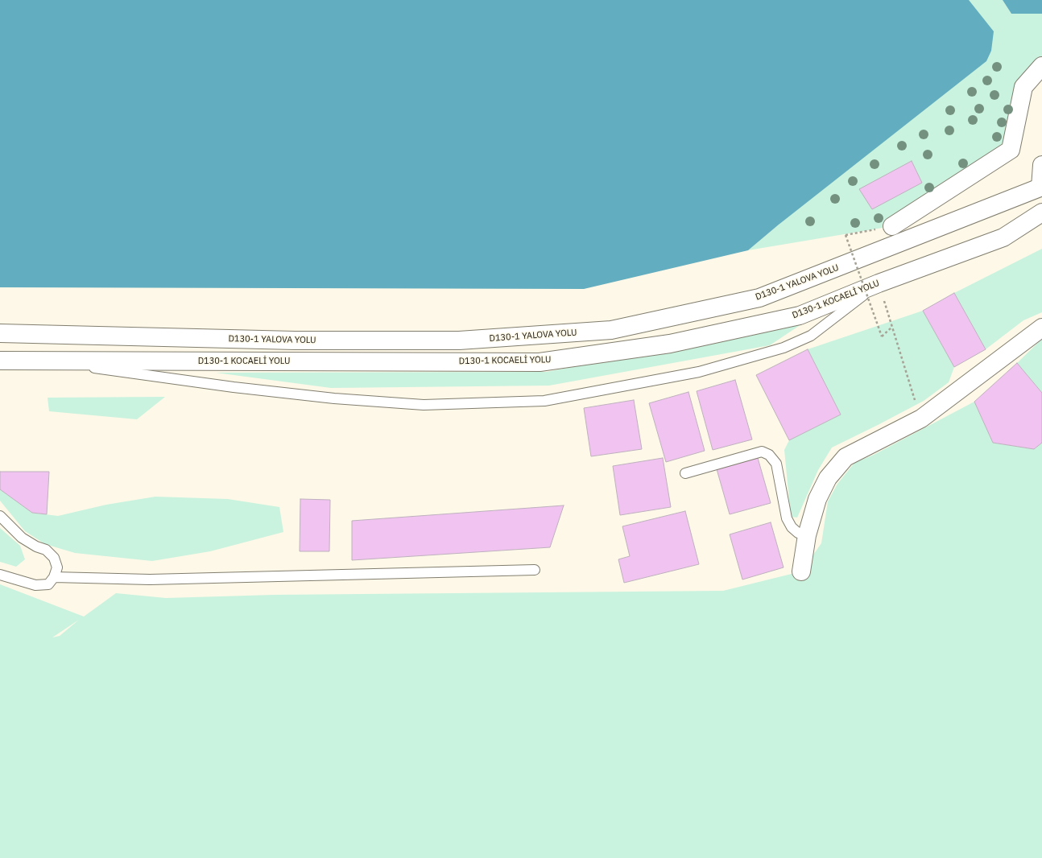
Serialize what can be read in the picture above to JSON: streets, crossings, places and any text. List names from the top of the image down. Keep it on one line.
{"streets":{"main road":["D130-1 YALOVA YOLU","D130-1 KOCAELİ YOLU"]}}
